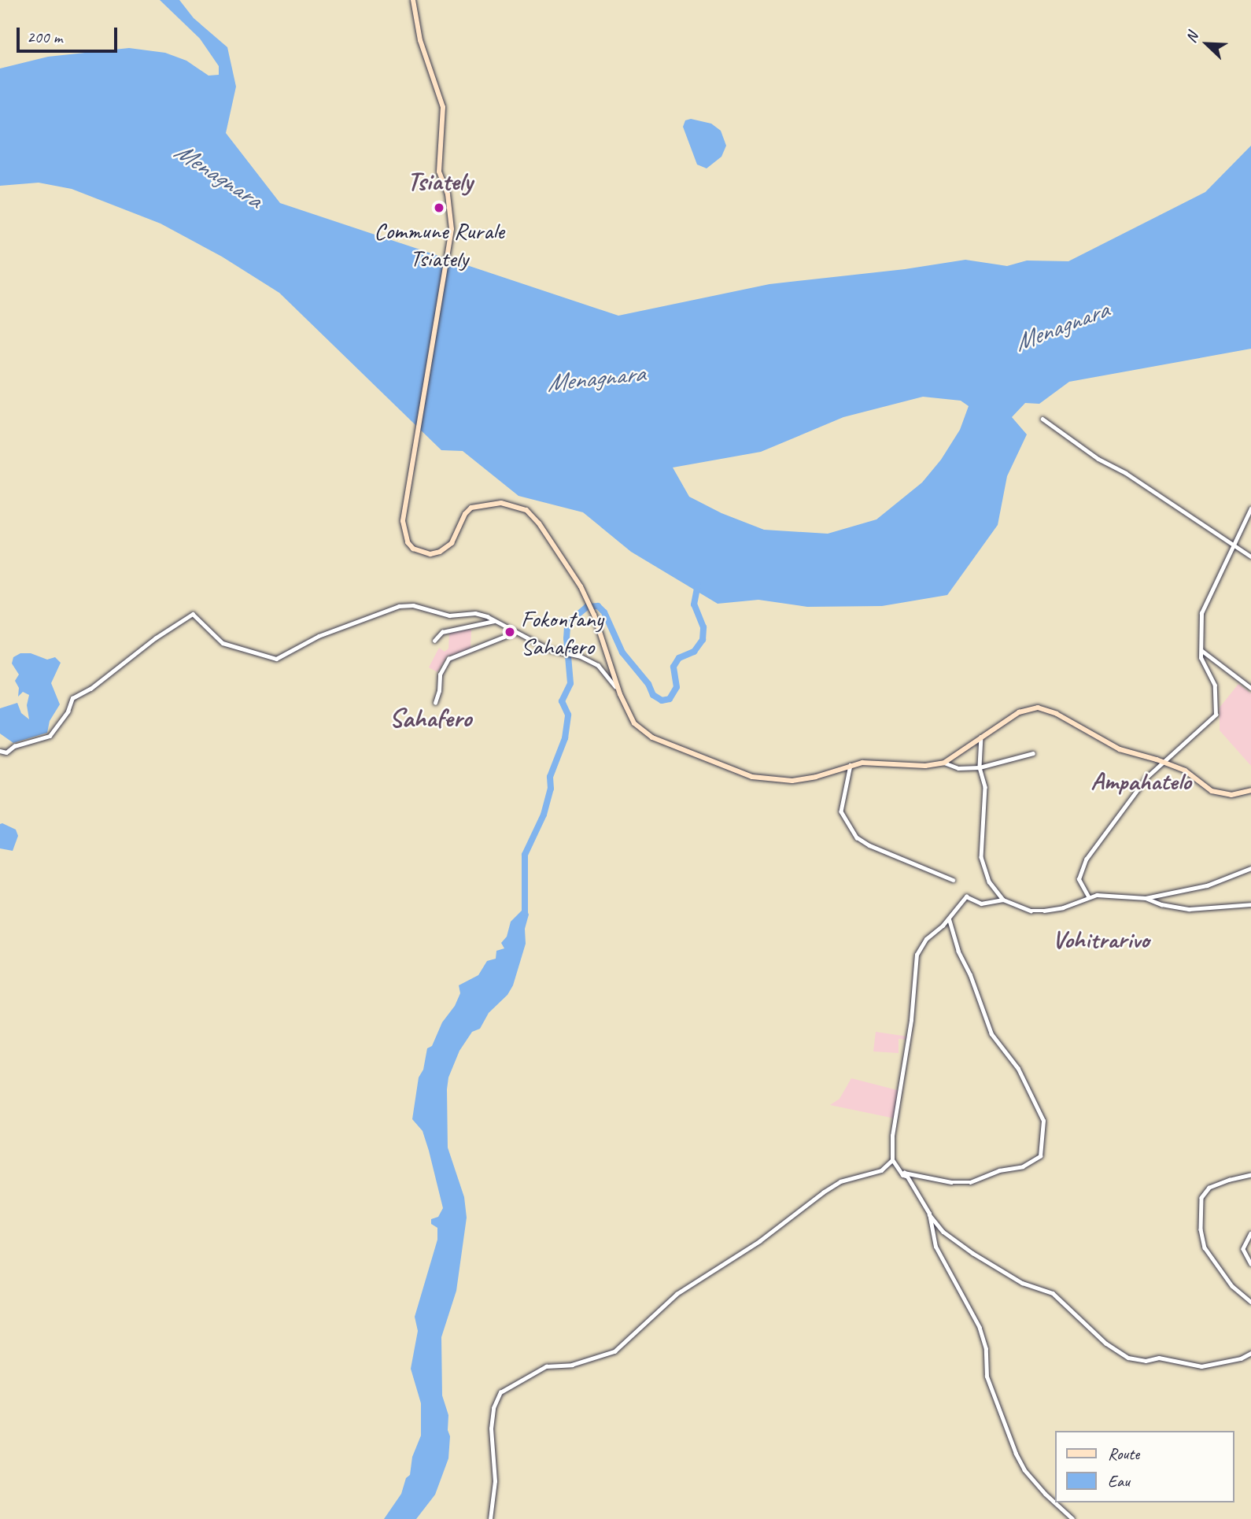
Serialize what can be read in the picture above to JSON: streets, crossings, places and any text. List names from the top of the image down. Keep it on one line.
{"districts":["Tsiately","Sahafero","Ampahatelo","Vohitrarivo"],"water":["Menagnara"],"places":["Commune Rurale Tsiately","Fokontany Sahafero"],"legend":["Route","Eau"],"scale_bar":"200 m","north":"top left"}
